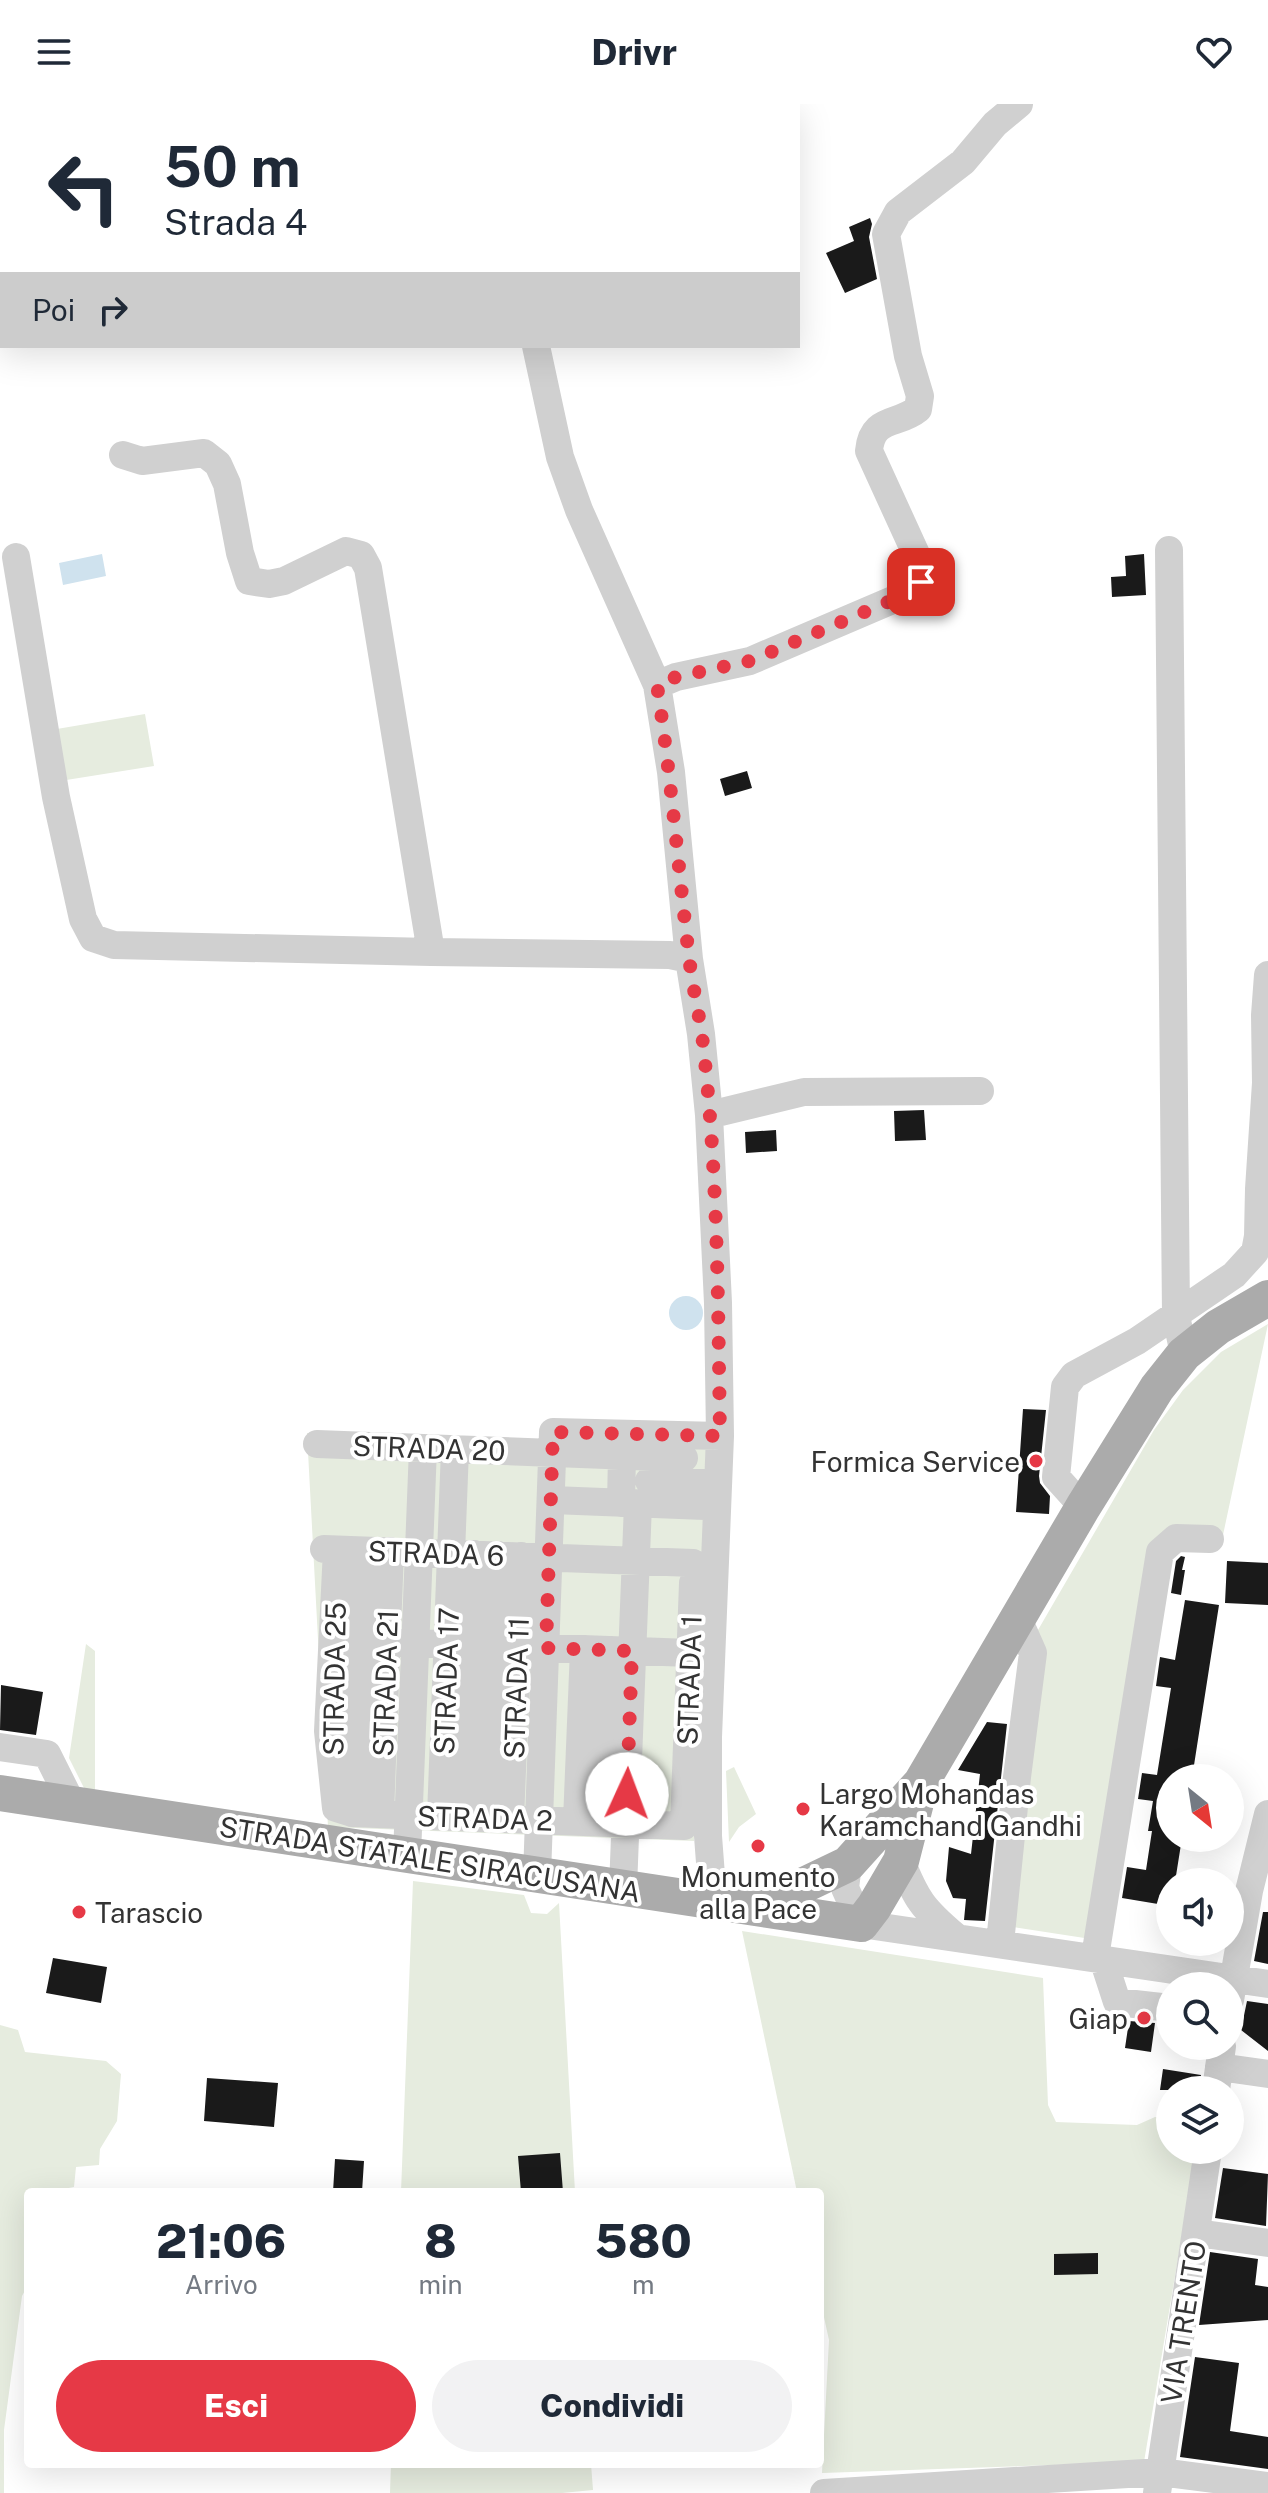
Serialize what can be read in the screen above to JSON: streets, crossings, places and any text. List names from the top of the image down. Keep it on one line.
{"streets":{"main road":["STRADA STATALE SIRACUSANA"],"street":["STRADA 20","STRADA 6","STRADA 25","STRADA 1","STRADA 21","STRADA 11","STRADA 2","VIA TRENTO"]},"crossings":[["STRADA 6","STRADA 25"],["STRADA 6","STRADA 1"],["STRADA 6","STRADA 21"],["STRADA 6","STRADA 11"],["STRADA 25","STRADA 21"],["STRADA 25","STRADA 2"],["STRADA 1","STRADA 2"],["STRADA 21","STRADA 2"],["STRADA 11","STRADA 2"]],"places":["Formica Service","Largo Mohandas Karamchand Gandhi","Monumento alla Pace","Tarascio","Giap"],"north":"bottom right","page":{"header":"Drivr","turn":["50 m","Strada 4"],"then":"Poi","eta":["21:06","Arrivo","8","min","580","m"],"buttons":["Esci","Condividi"]}}
